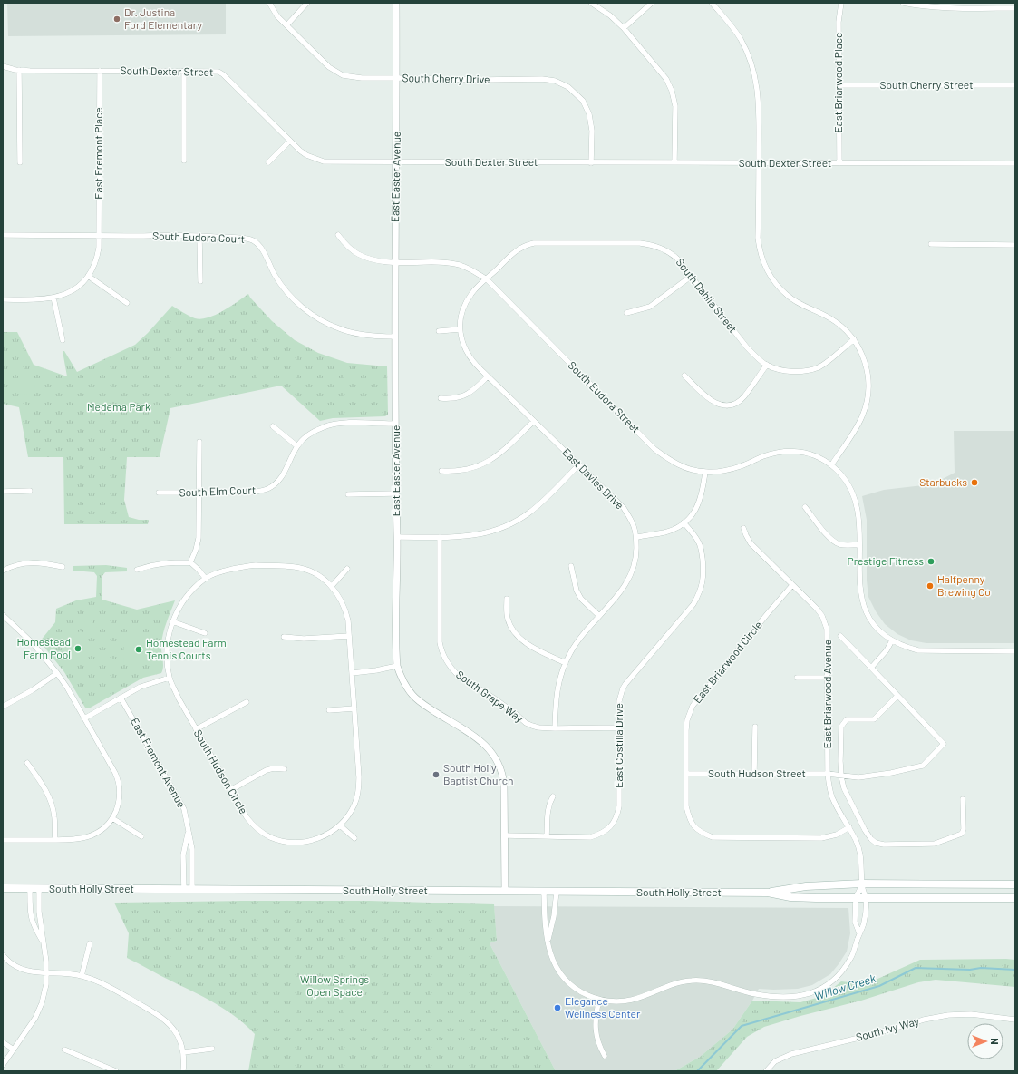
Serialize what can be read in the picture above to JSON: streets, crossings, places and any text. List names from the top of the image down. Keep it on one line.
{"streets":{"main road":["South Holly Street"],"street":["South Dexter Street","South Cherry Drive","East Briarwood Place","South Cherry Street","East Fremont Place","East Easter Avenue","South Eudora Court","South Dahlia Street","South Eudora Street","East Davies Drive","South Elm Court","East Briarwood Circle","East Briarwood Avenue","South Grape Way","East Costilla Drive","East Fremont Avenue","South Hudson Circle","South Hudson Street","South Ivy Way"]},"crossings":[["South Dexter Street","South Cherry Drive"],["South Dexter Street","East Briarwood Place"],["South Dexter Street","East Fremont Place"],["South Dexter Street","East Easter Avenue"],["South Cherry Drive","East Easter Avenue"],["East Briarwood Place","South Cherry Street"],["East Fremont Place","South Eudora Court"],["East Easter Avenue","South Eudora Court"],["East Easter Avenue","South Eudora Street"],["East Easter Avenue","South Elm Court"],["East Easter Avenue","East Costilla Drive"],["East Easter Avenue","South Holly Street"],["South Dahlia Street","South Eudora Street"],["South Dahlia Street","East Davies Drive"],["South Eudora Street","East Davies Drive"],["East Davies Drive","South Grape Way"],["East Briarwood Circle","East Briarwood Avenue"],["East Briarwood Circle","South Hudson Street"],["East Briarwood Avenue","South Hudson Street"],["East Briarwood Avenue","South Holly Street"],["South Grape Way","East Costilla Drive"],["East Fremont Avenue","South Holly Street"]],"water":["Willow Creek"],"parks":["Medema Park","Willow Springs Open Space"],"places":["Dr. Justina Ford Elementary","Starbucks","Prestige Fitness","Halfpenny Brewing Co","Homestead Farm Pool","Homestead Farm Tennis Courts","South Holly Baptist Church","Elegance Wellness Center"],"north":"right"}
